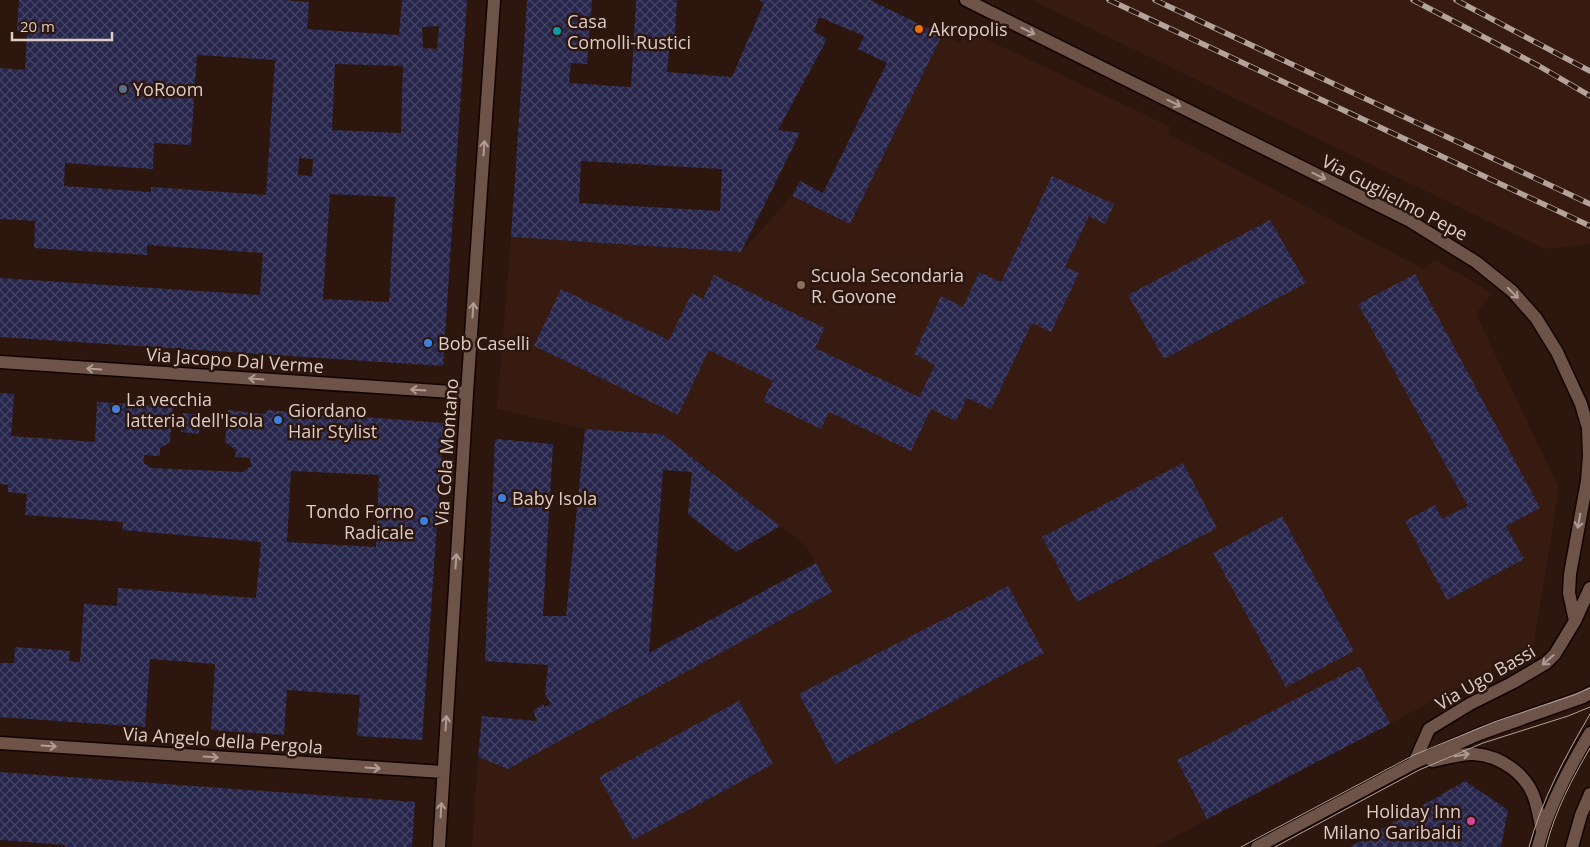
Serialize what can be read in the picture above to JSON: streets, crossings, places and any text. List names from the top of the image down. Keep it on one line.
{"streets":{"street":["Via Guglielmo Pepe","Via Jacopo Dal Verme","Via Cola Montano","Via Ugo Bassi","Via Angelo della Pergola"]},"crossings":[["Via Guglielmo Pepe","Via Ugo Bassi"],["Via Jacopo Dal Verme","Via Cola Montano"],["Via Cola Montano","Via Angelo della Pergola"]],"one_way":["Via Guglielmo Pepe","Via Jacopo Dal Verme","Via Cola Montano","Via Angelo della Pergola"],"places":["Akropolis","Casa Comolli-Rustici","YoRoom","Scuola Secondaria R. Govone","Bob Caselli","La vecchia latteria dell'Isola","Giordano Hair Stylist","Baby Isola","Tondo Forno Radicale","Holiday Inn Milano Garibaldi"],"scale_bar":"20 m"}
